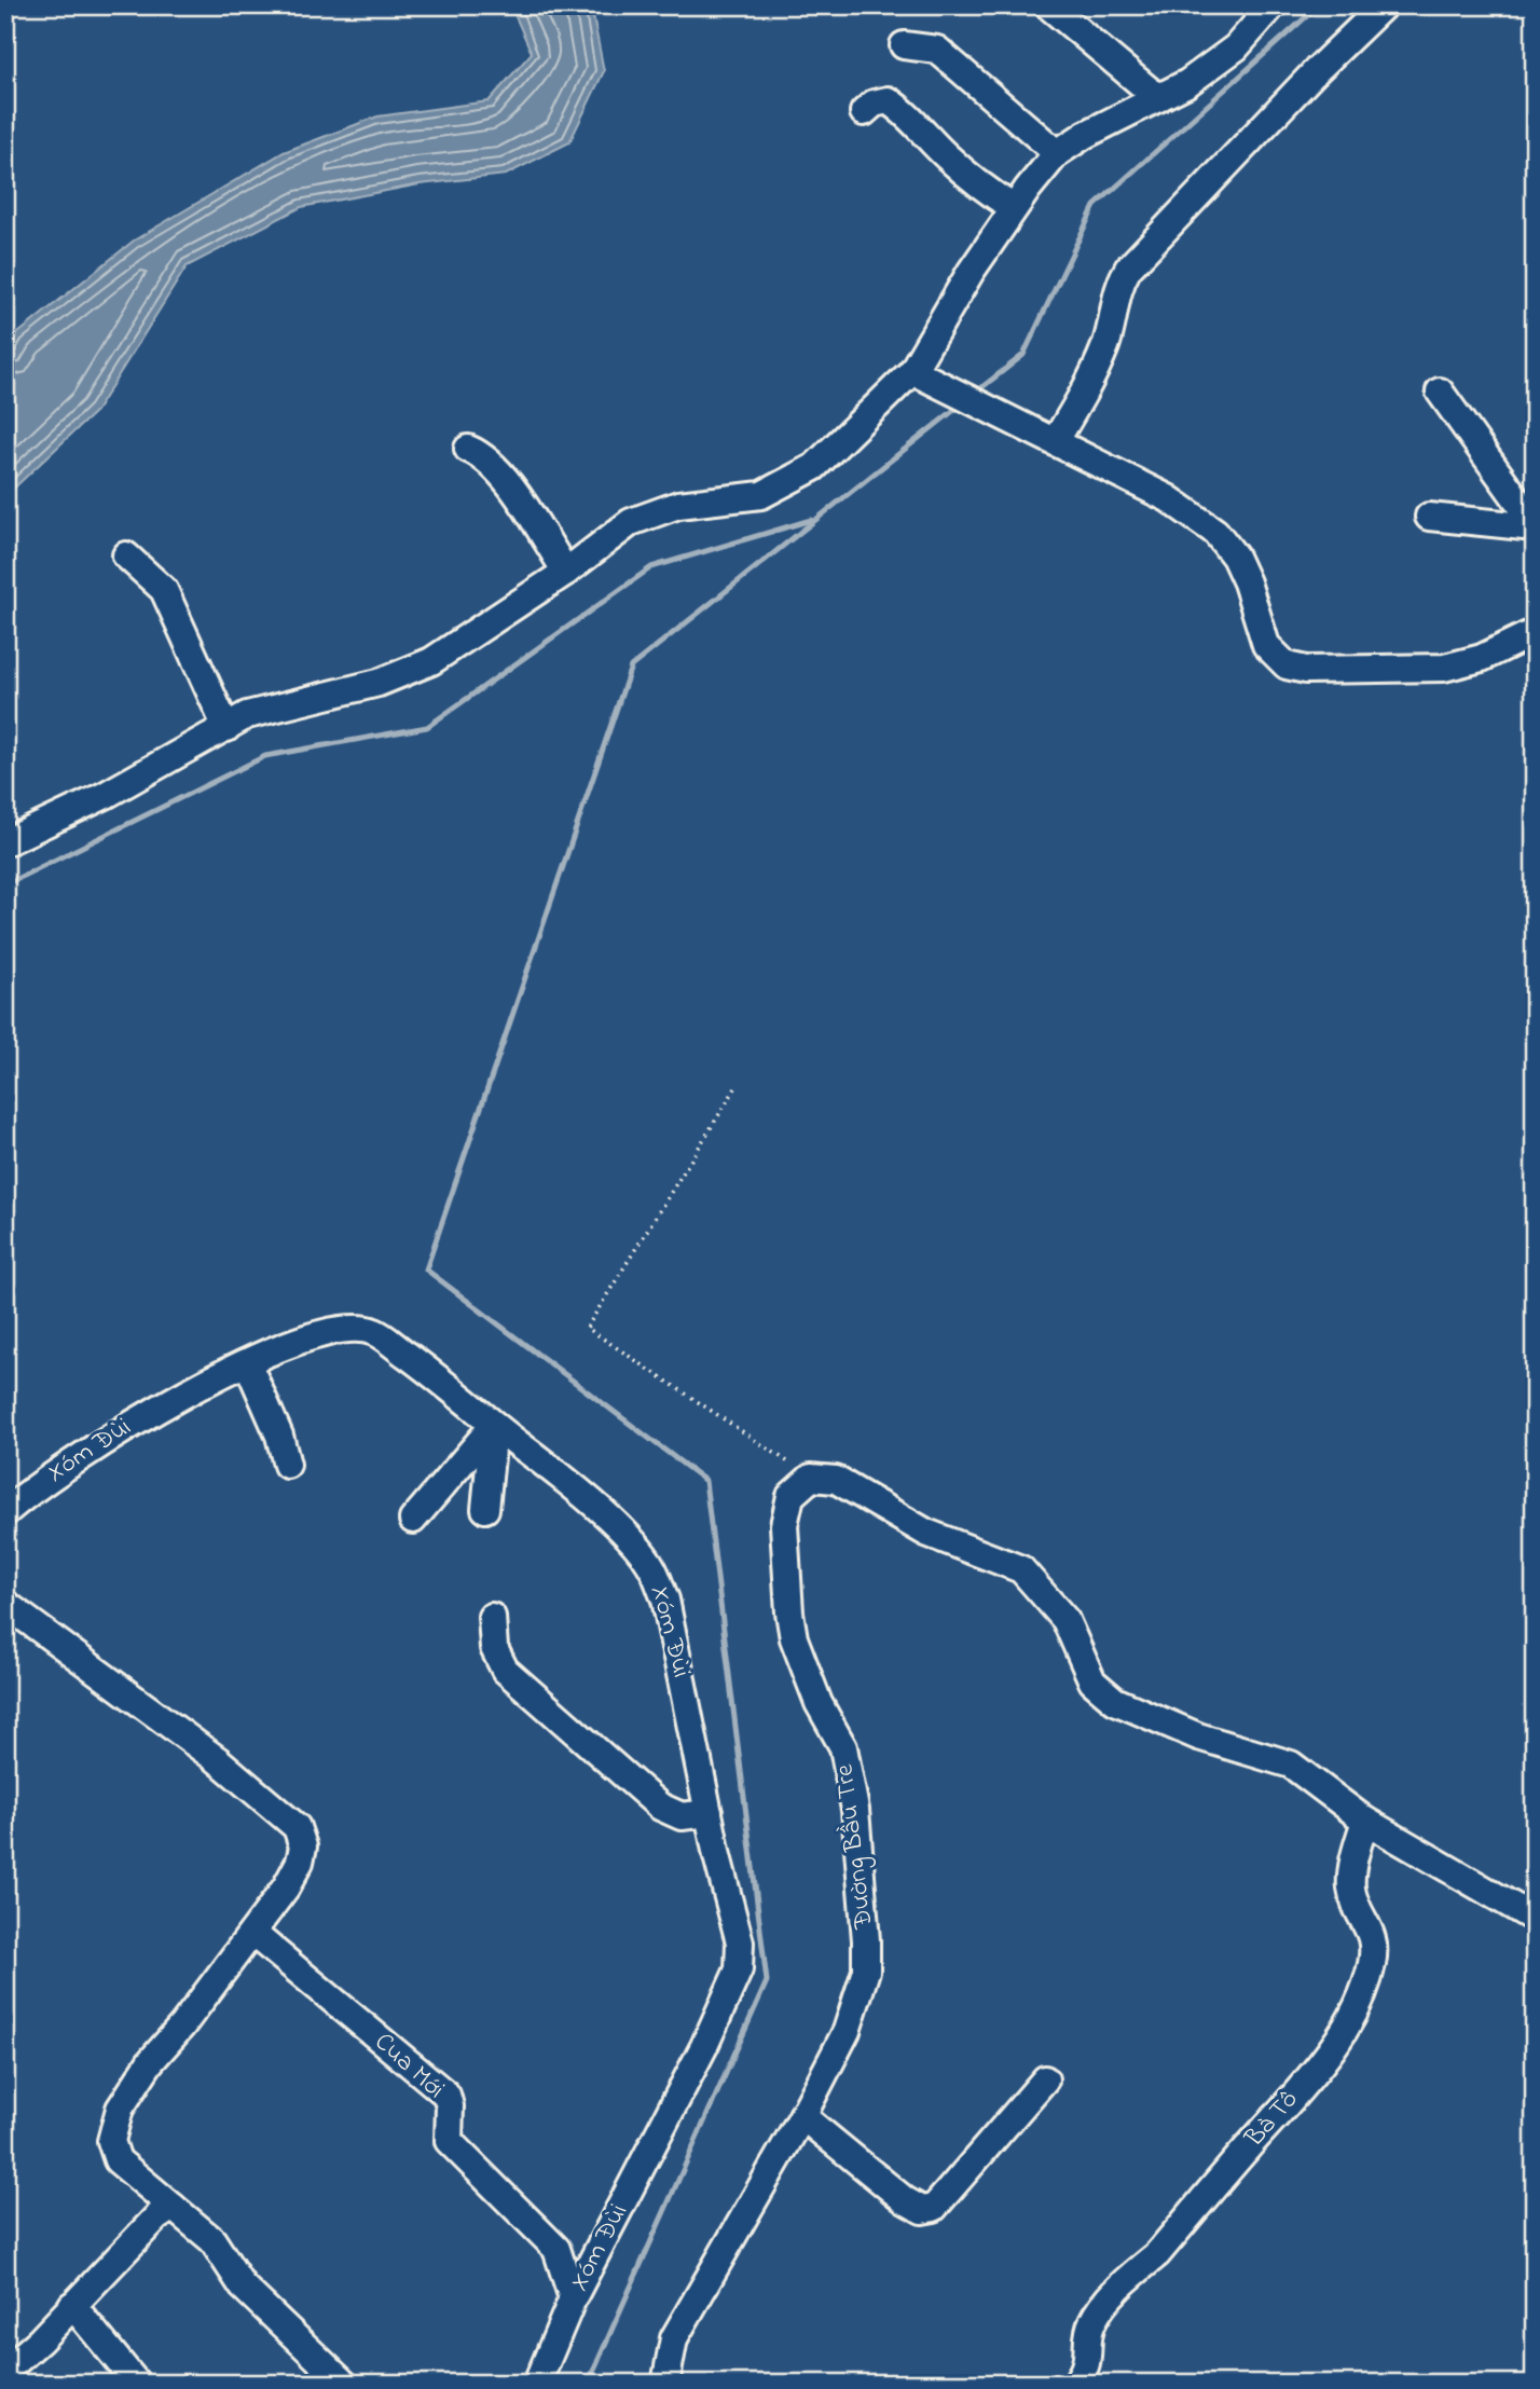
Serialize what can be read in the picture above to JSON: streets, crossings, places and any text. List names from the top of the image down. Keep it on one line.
{"streets":{"street":["Xóm Đùi","Đường Bầu Tre","Cua Mới","Bà Tô"]},"crossings":[["Xóm Đùi","Cua Mới"]]}
